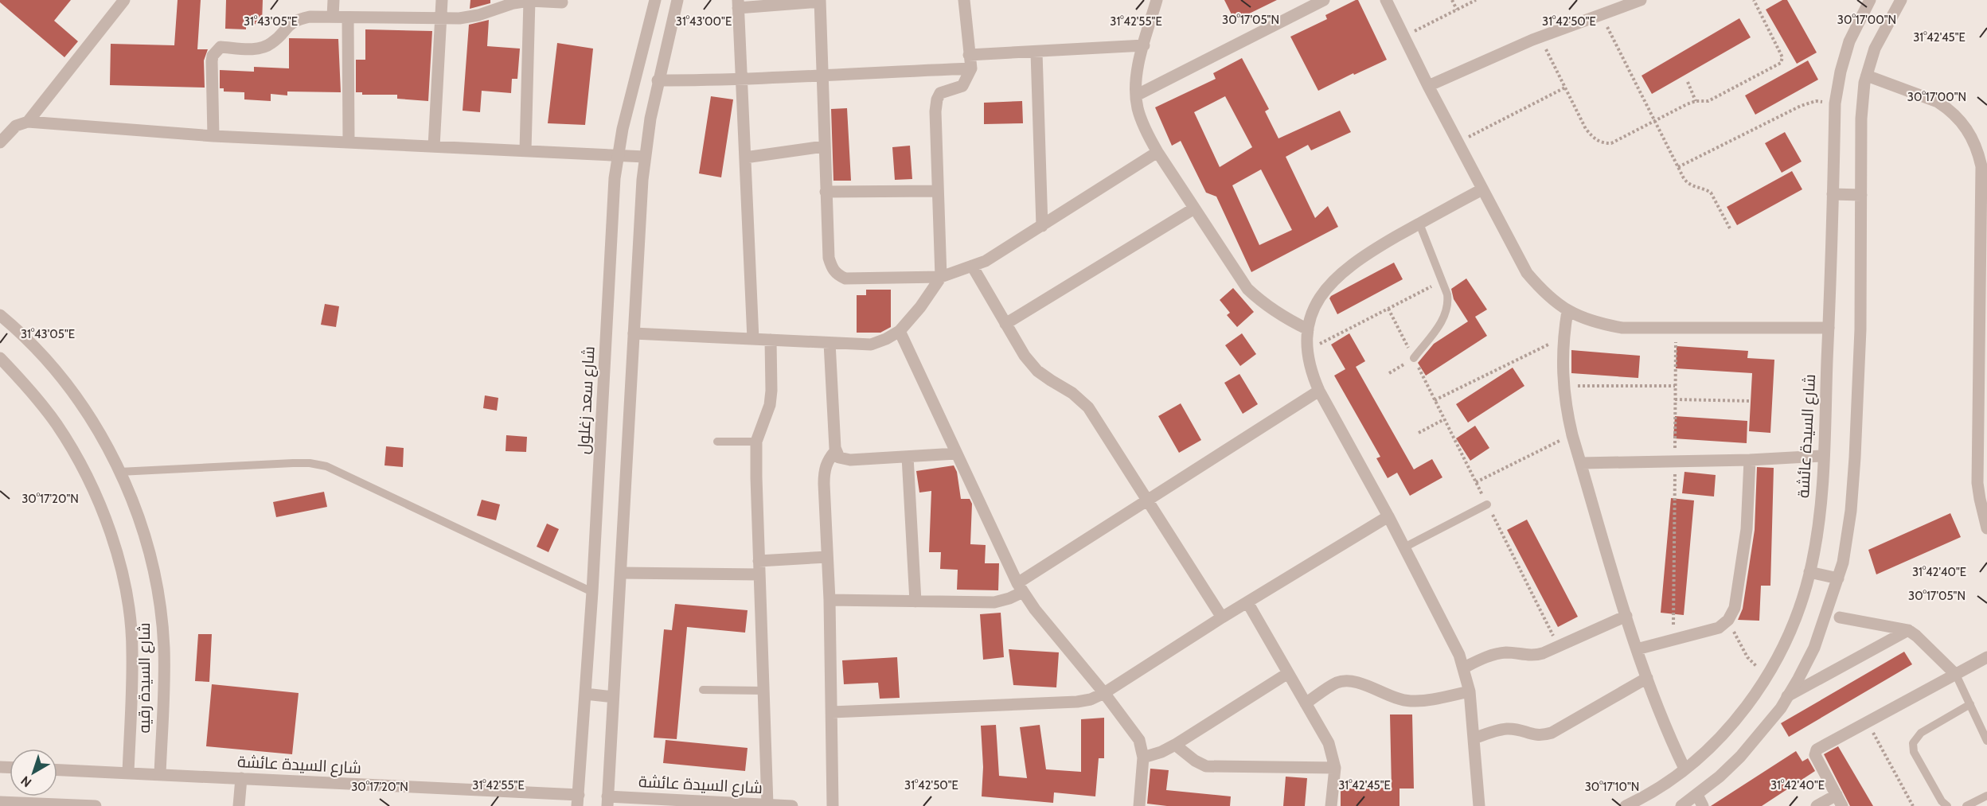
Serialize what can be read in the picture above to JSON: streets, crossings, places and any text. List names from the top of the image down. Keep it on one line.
{"streets":{"street":["شارع سعد زغلول","شارع السيدة عائشة","شارع السيدة رقيه"]},"crossings":[["شارع سعد زغلول","شارع السيدة عائشة"],["شارع السيدة عائشة","شارع السيدة رقيه"]],"north":"bottom left","coordinates":["30°17'00\"N","30°17'05\"N","31°43'05\"E","31°43'00\"E","31°42'55\"E","31°42'50\"E","31°42'45\"E","30°17'20\"N","31°42'40\"E","30°17'10\"N"]}
